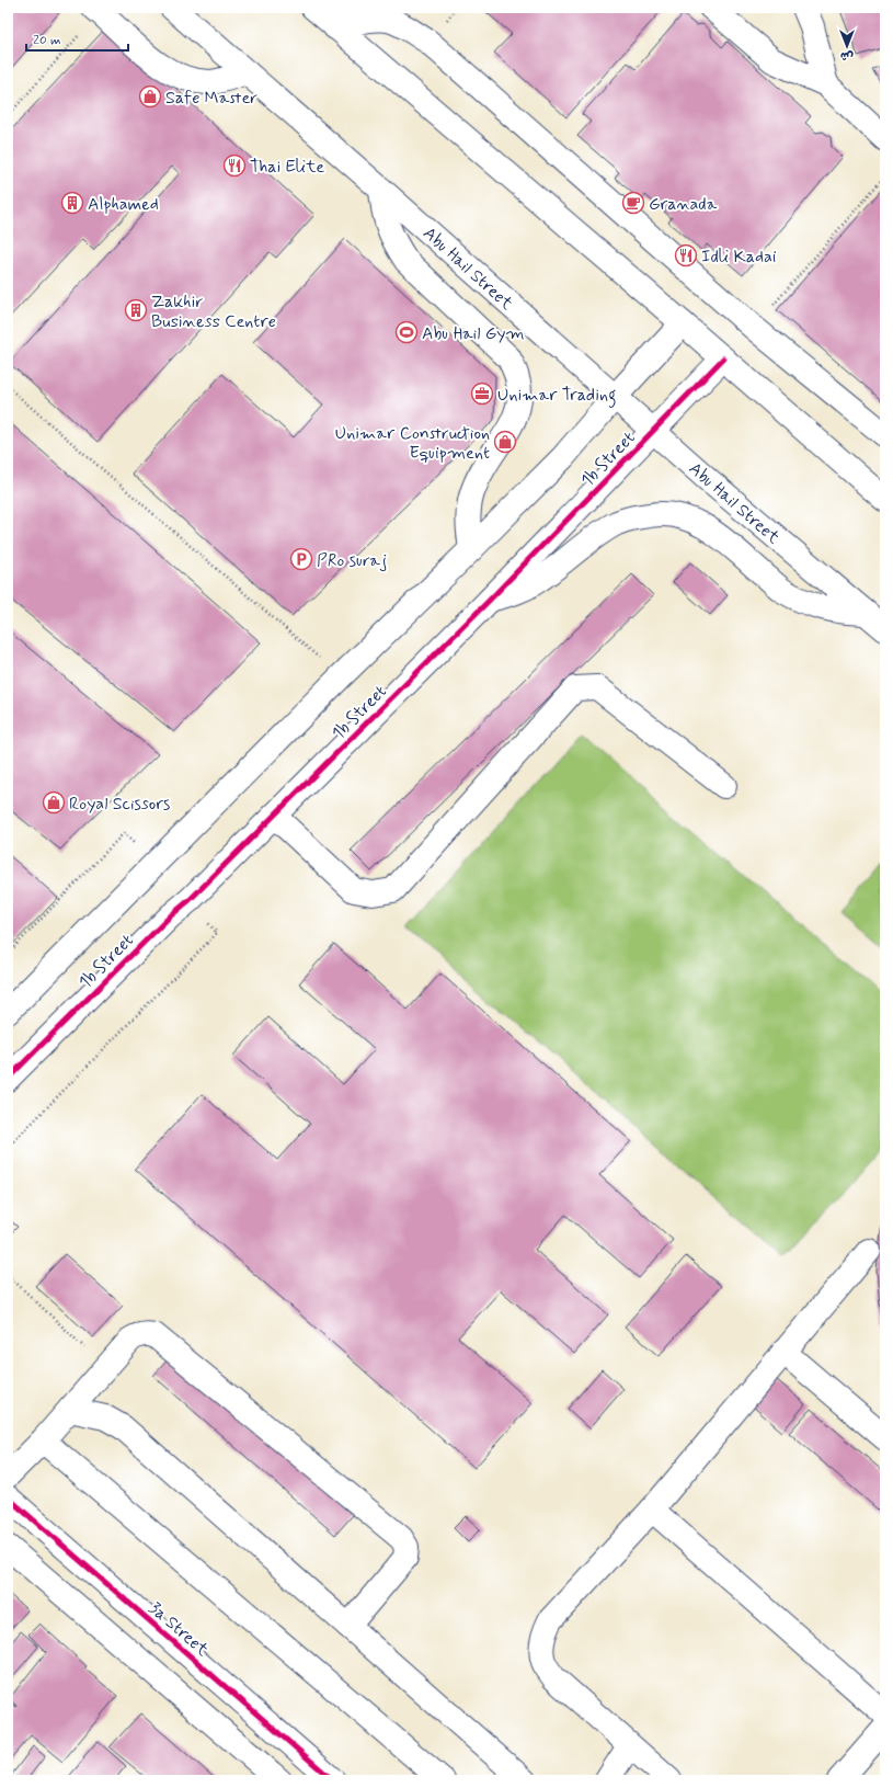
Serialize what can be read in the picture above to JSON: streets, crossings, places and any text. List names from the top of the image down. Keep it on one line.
{"streets":{"main road":["Abu Hail Street","1b Street","3a Street"]},"crossings":[["Abu Hail Street","1b Street"]],"places":{"shop":["Safe Master","Unimar Construction Equipment","Royal Scissors"],"restaurant":["Thai Elite","Idli Kadai"],"building":["Alphamed","Zakhir Business Centre"],"cafe":["Granada"],"sports":["Abu Hail Gym"],"office":["Unimar Trading"],"parking":["PRo suraj"]},"scale_bar":"20 m","north":"bottom"}
